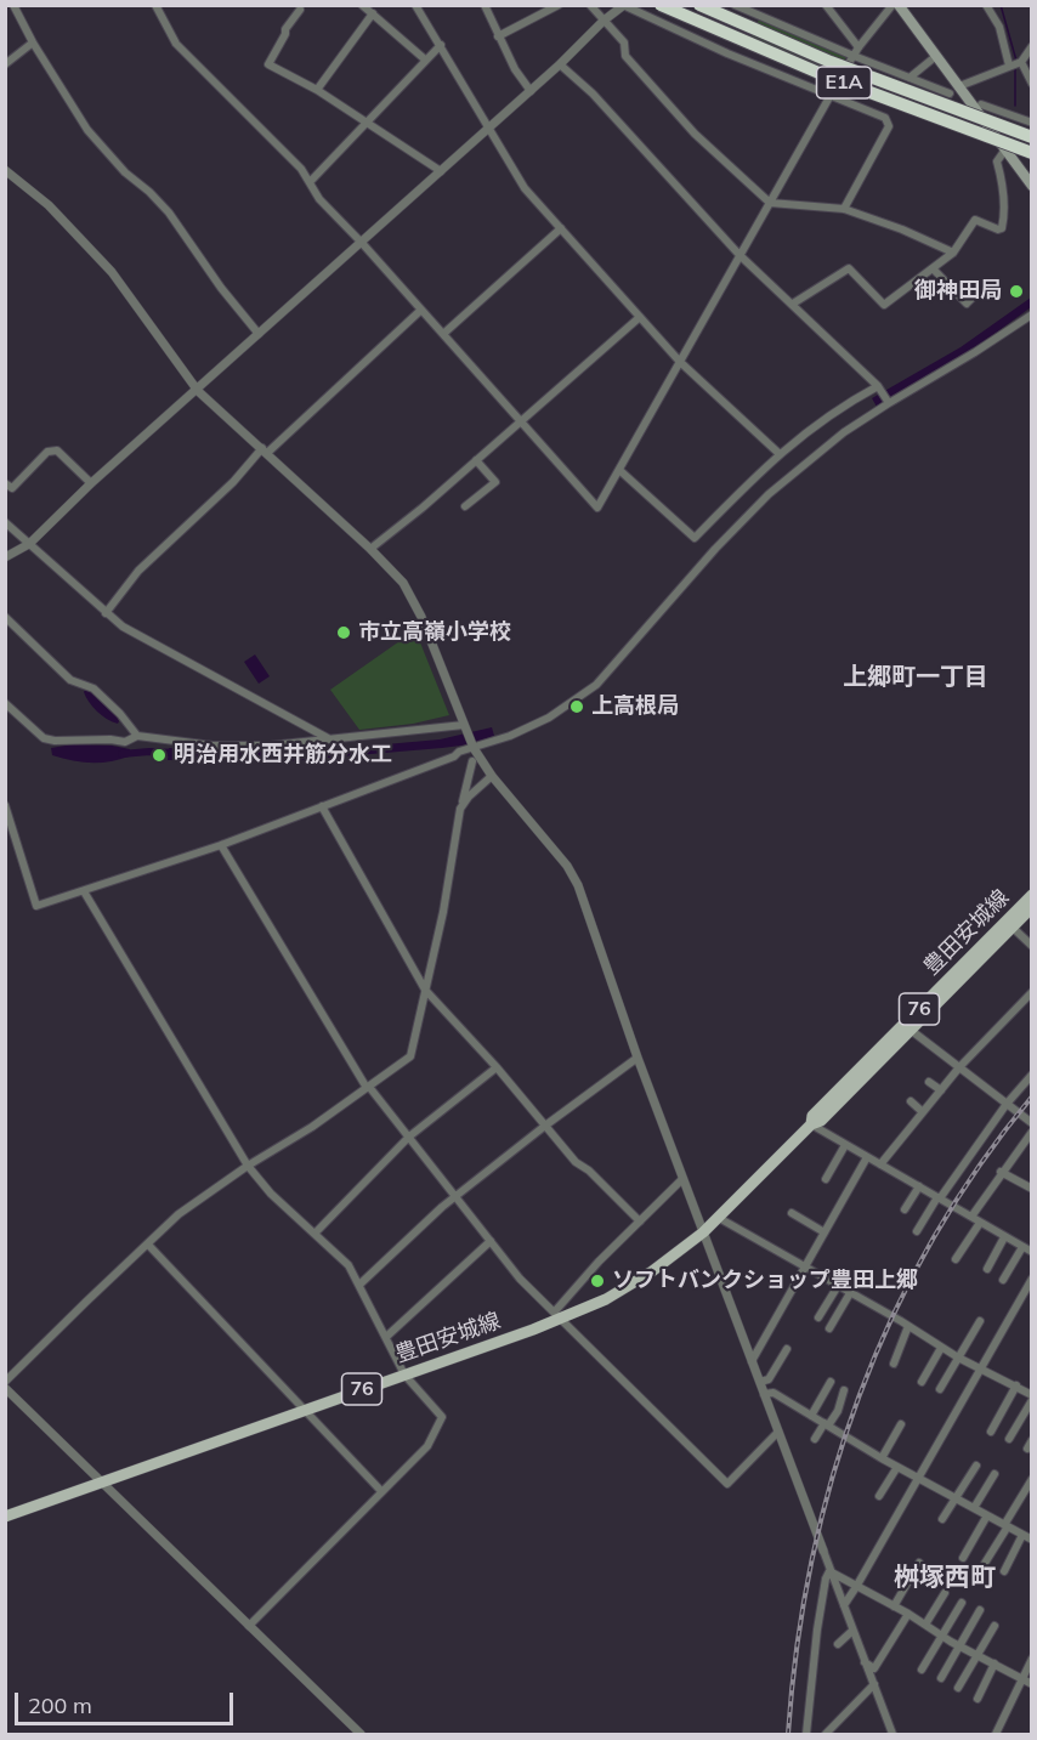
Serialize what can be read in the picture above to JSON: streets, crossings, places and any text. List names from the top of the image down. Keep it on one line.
{"streets":{"highway":["E1A"],"main road":["豊田安城線","76"]},"districts":["上郷町一丁目","桝塚西町"],"places":["御神田局","市立高嶺小学校","上高根局","明治用水西井筋分水工","ソフトバンクショップ豊田上郷"],"scale_bar":"200 m"}
